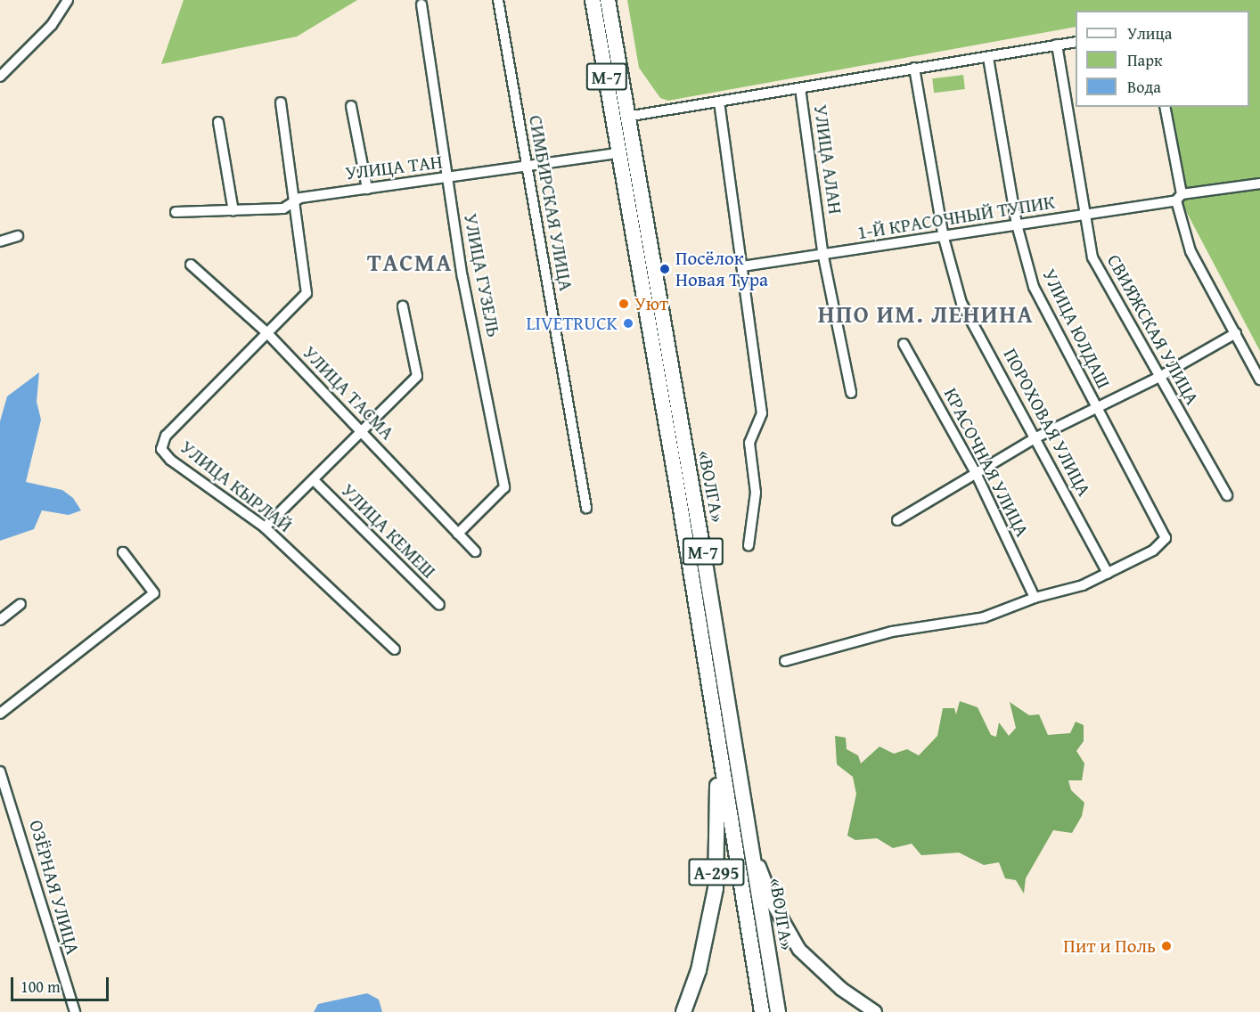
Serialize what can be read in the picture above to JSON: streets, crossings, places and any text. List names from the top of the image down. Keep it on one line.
{"streets":{"highway":["М-7","«ВОЛГА»","А-295"],"street":["УЛИЦА АЛАН","УЛИЦА ТАН","СИМБИРСКАЯ УЛИЦА","1-Й КРАСОЧНЫЙ ТУПИК","УЛИЦА ГУЗЕЛЬ","УЛИЦА ЮЛДАШ","СВИЯЖСКАЯ УЛИЦА","УЛИЦА ТАСМА","ПОРОХОВАЯ УЛИЦА","КРАСОЧНАЯ УЛИЦА","УЛИЦА КЫРЛАЙ","УЛИЦА КЕМЕШ","ОЗЁРНАЯ УЛИЦА"]},"crossings":[["УЛИЦА АЛАН","1-Й КРАСОЧНЫЙ ТУПИК"],["УЛИЦА ТАН","СИМБИРСКАЯ УЛИЦА"],["УЛИЦА ТАН","УЛИЦА ГУЗЕЛЬ"],["УЛИЦА ТАН","УЛИЦА КЫРЛАЙ"],["УЛИЦА ТАН","«ВОЛГА»"],["1-Й КРАСОЧНЫЙ ТУПИК","УЛИЦА ЮЛДАШ"],["1-Й КРАСОЧНЫЙ ТУПИК","СВИЯЖСКАЯ УЛИЦА"],["1-Й КРАСОЧНЫЙ ТУПИК","ПОРОХОВАЯ УЛИЦА"],["УЛИЦА ГУЗЕЛЬ","УЛИЦА ТАСМА"],["УЛИЦА ЮЛДАШ","ПОРОХОВАЯ УЛИЦА"],["УЛИЦА ТАСМА","УЛИЦА КЫРЛАЙ"],["«ВОЛГА»","А-295"]],"districts":["ТАСМА","НПО ИМ. ЛЕНИНА"],"places":["Посёлок Новая Тура","Уют","LIVETRUCK","Пит и Поль"],"legend":["Улица","Парк","Вода"],"scale_bar":"100 m"}
